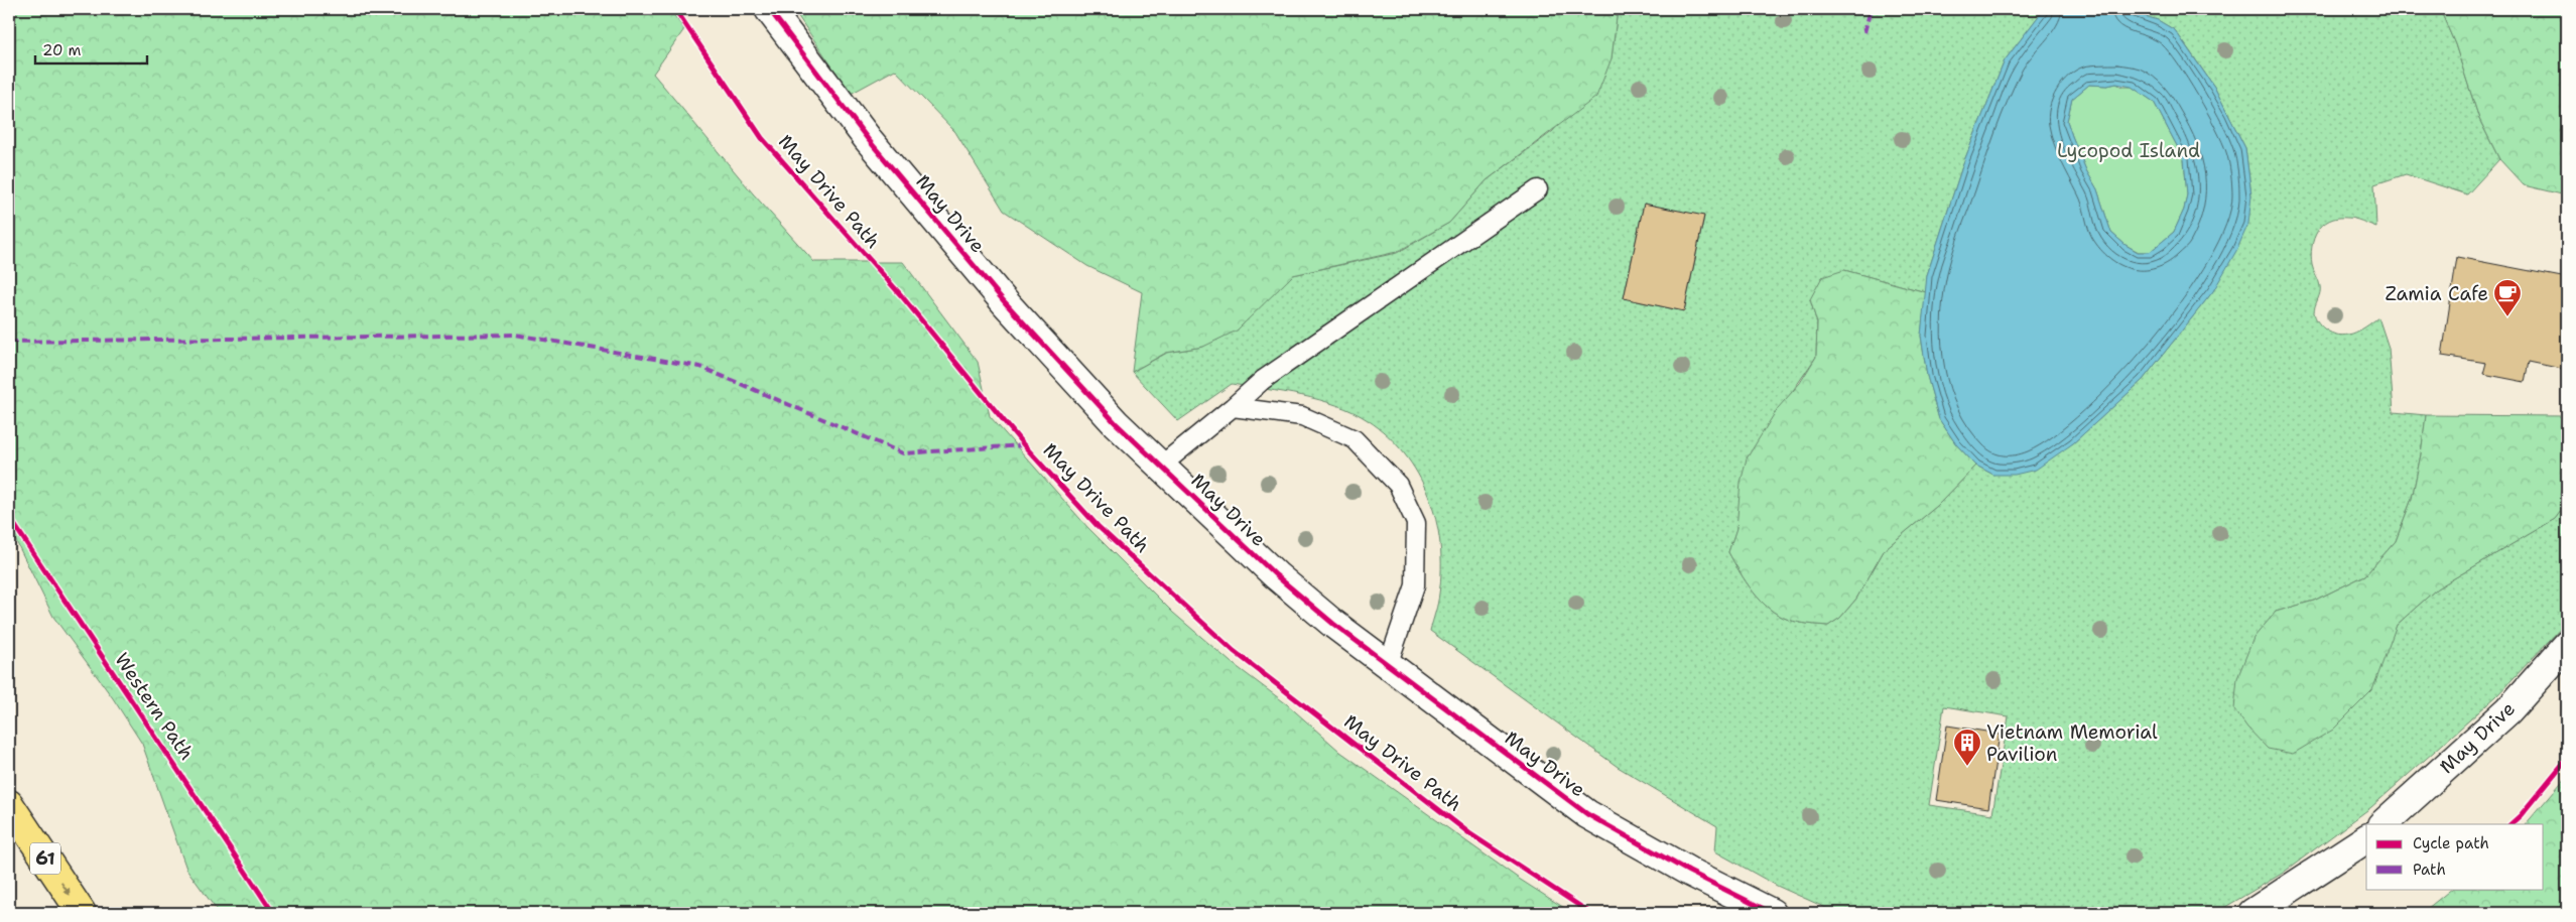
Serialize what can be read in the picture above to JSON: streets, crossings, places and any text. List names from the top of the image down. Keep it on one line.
{"streets":{"main road":["61"],"street":["May Drive"],"cycle path":["May Drive Path","Western Path"]},"parks":["Lycopod Island"],"places":{"cafe":["Zamia Cafe"],"building":["Vietnam Memorial Pavilion"]},"legend":["Cycle path","Path"],"scale_bar":"20 m"}
